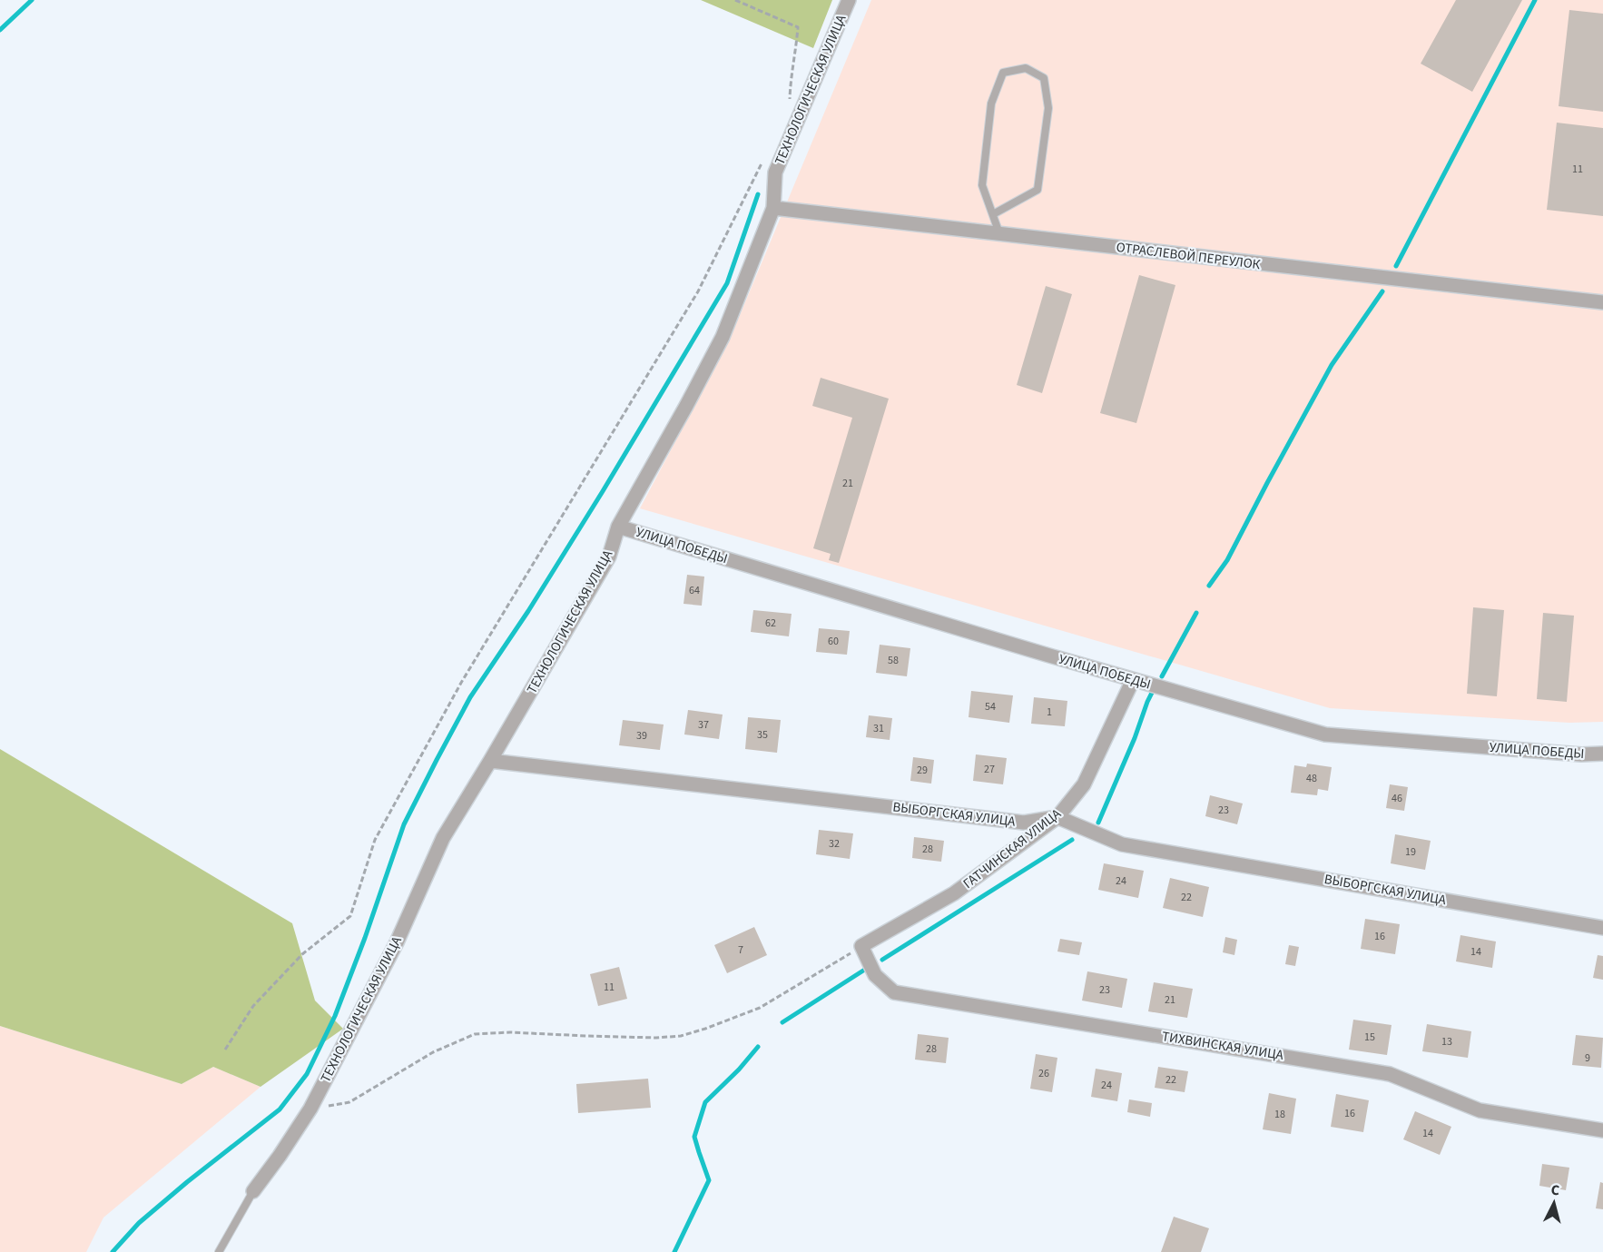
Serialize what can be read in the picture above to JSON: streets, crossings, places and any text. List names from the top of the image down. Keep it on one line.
{"streets":{"street":["ТЕХНОЛОГИЧЕСКАЯ УЛИЦА","ОТРАСЛЕВОЙ ПЕРЕУЛОК","УЛИЦА ПОБЕДЫ","ВЫБОРГСКАЯ УЛИЦА","ГАТЧИНСКАЯ УЛИЦА","ТИХВИНСКАЯ УЛИЦА"]},"crossings":[["ТЕХНОЛОГИЧЕСКАЯ УЛИЦА","ОТРАСЛЕВОЙ ПЕРЕУЛОК"],["ТЕХНОЛОГИЧЕСКАЯ УЛИЦА","УЛИЦА ПОБЕДЫ"],["ТЕХНОЛОГИЧЕСКАЯ УЛИЦА","ВЫБОРГСКАЯ УЛИЦА"],["УЛИЦА ПОБЕДЫ","ГАТЧИНСКАЯ УЛИЦА"],["ВЫБОРГСКАЯ УЛИЦА","ГАТЧИНСКАЯ УЛИЦА"],["ГАТЧИНСКАЯ УЛИЦА","ТИХВИНСКАЯ УЛИЦА"]],"house_numbers":["11","21","64","62","60","58","54","1","37","31","35","39","27","29","48","46","23","32","28","19","24","22","16","7","14","11","23","21","15","13","28","9","26","22","24","16","18","14"],"north":"top"}
